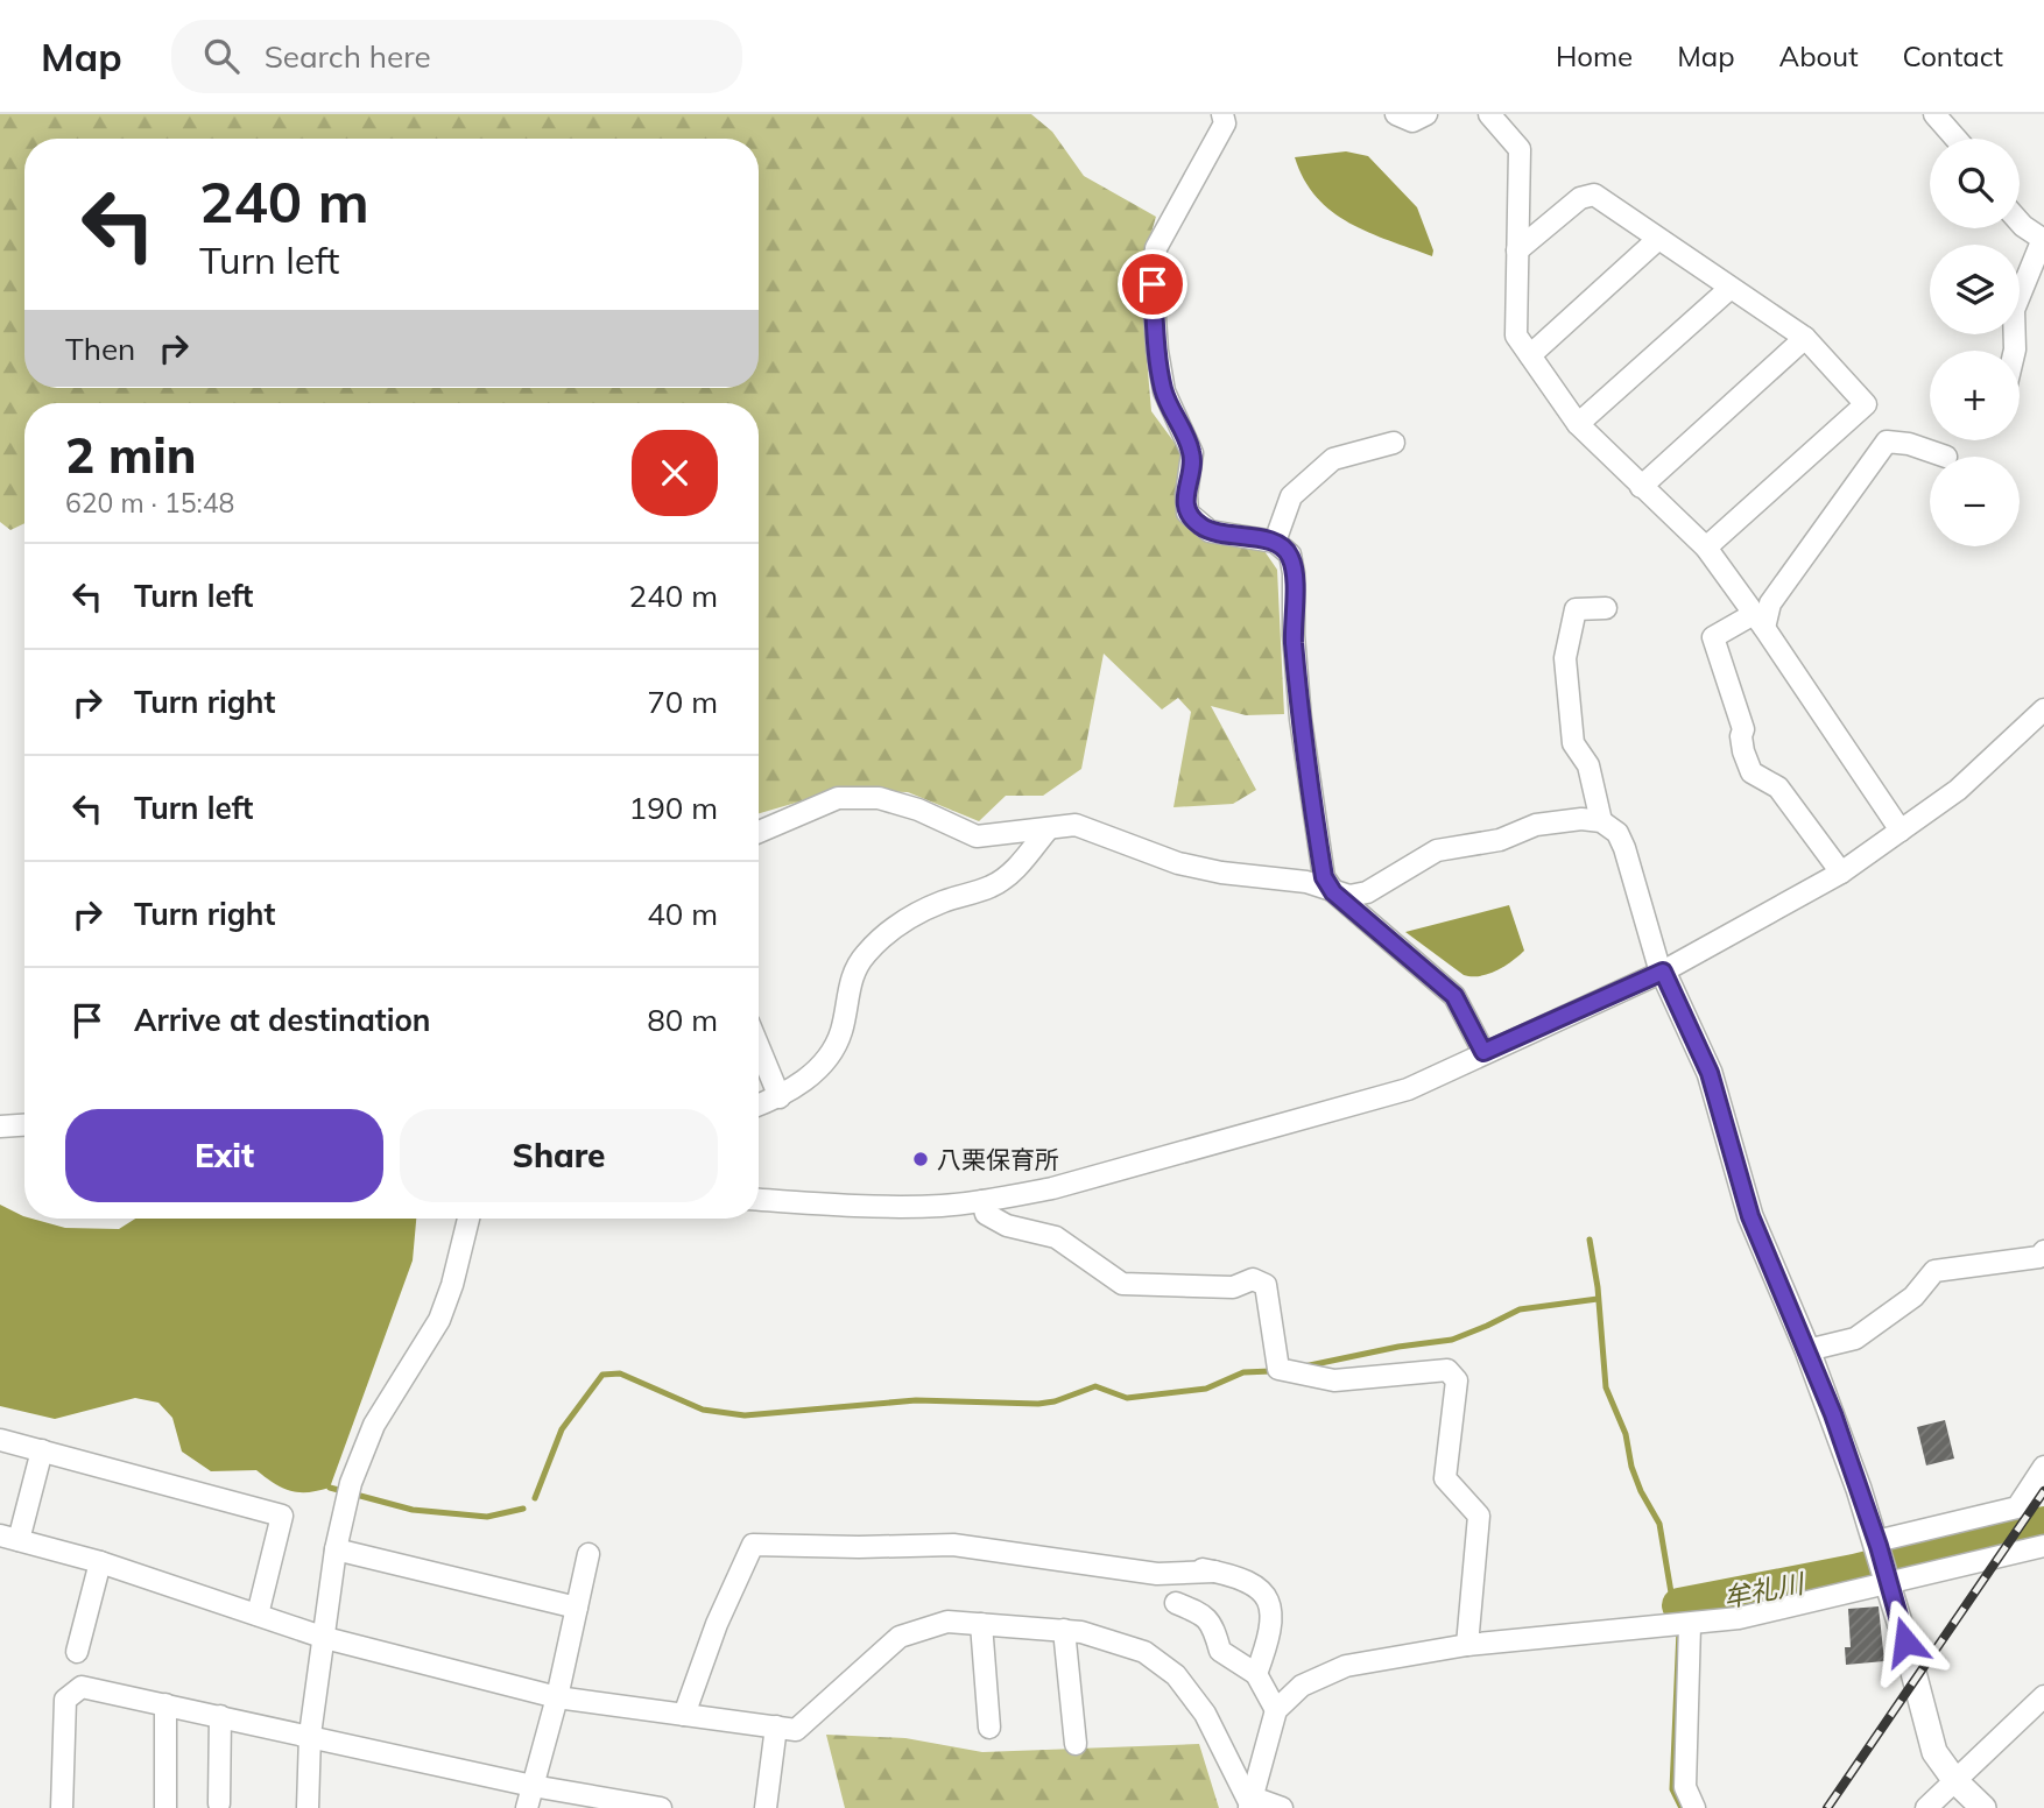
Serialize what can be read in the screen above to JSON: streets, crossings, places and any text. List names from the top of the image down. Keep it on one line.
{"water":["牟礼川"],"places":["八栗保育所"],"page":{"header":"Map","search":"Search here","nav":["Home","Map","About","Contact"],"map_buttons":["+","−"],"turn":["240 m","Turn left"],"then":"Then","heading":["2 min","620 m · 15:48"],"list":[{"name":"Turn left","value":"240 m"},{"name":"Turn right","value":"70 m"},{"name":"Turn left","value":"190 m"},{"name":"Turn right","value":"40 m"},{"name":"Arrive at destination","value":"80 m"}],"buttons":["Exit","Share"]}}
